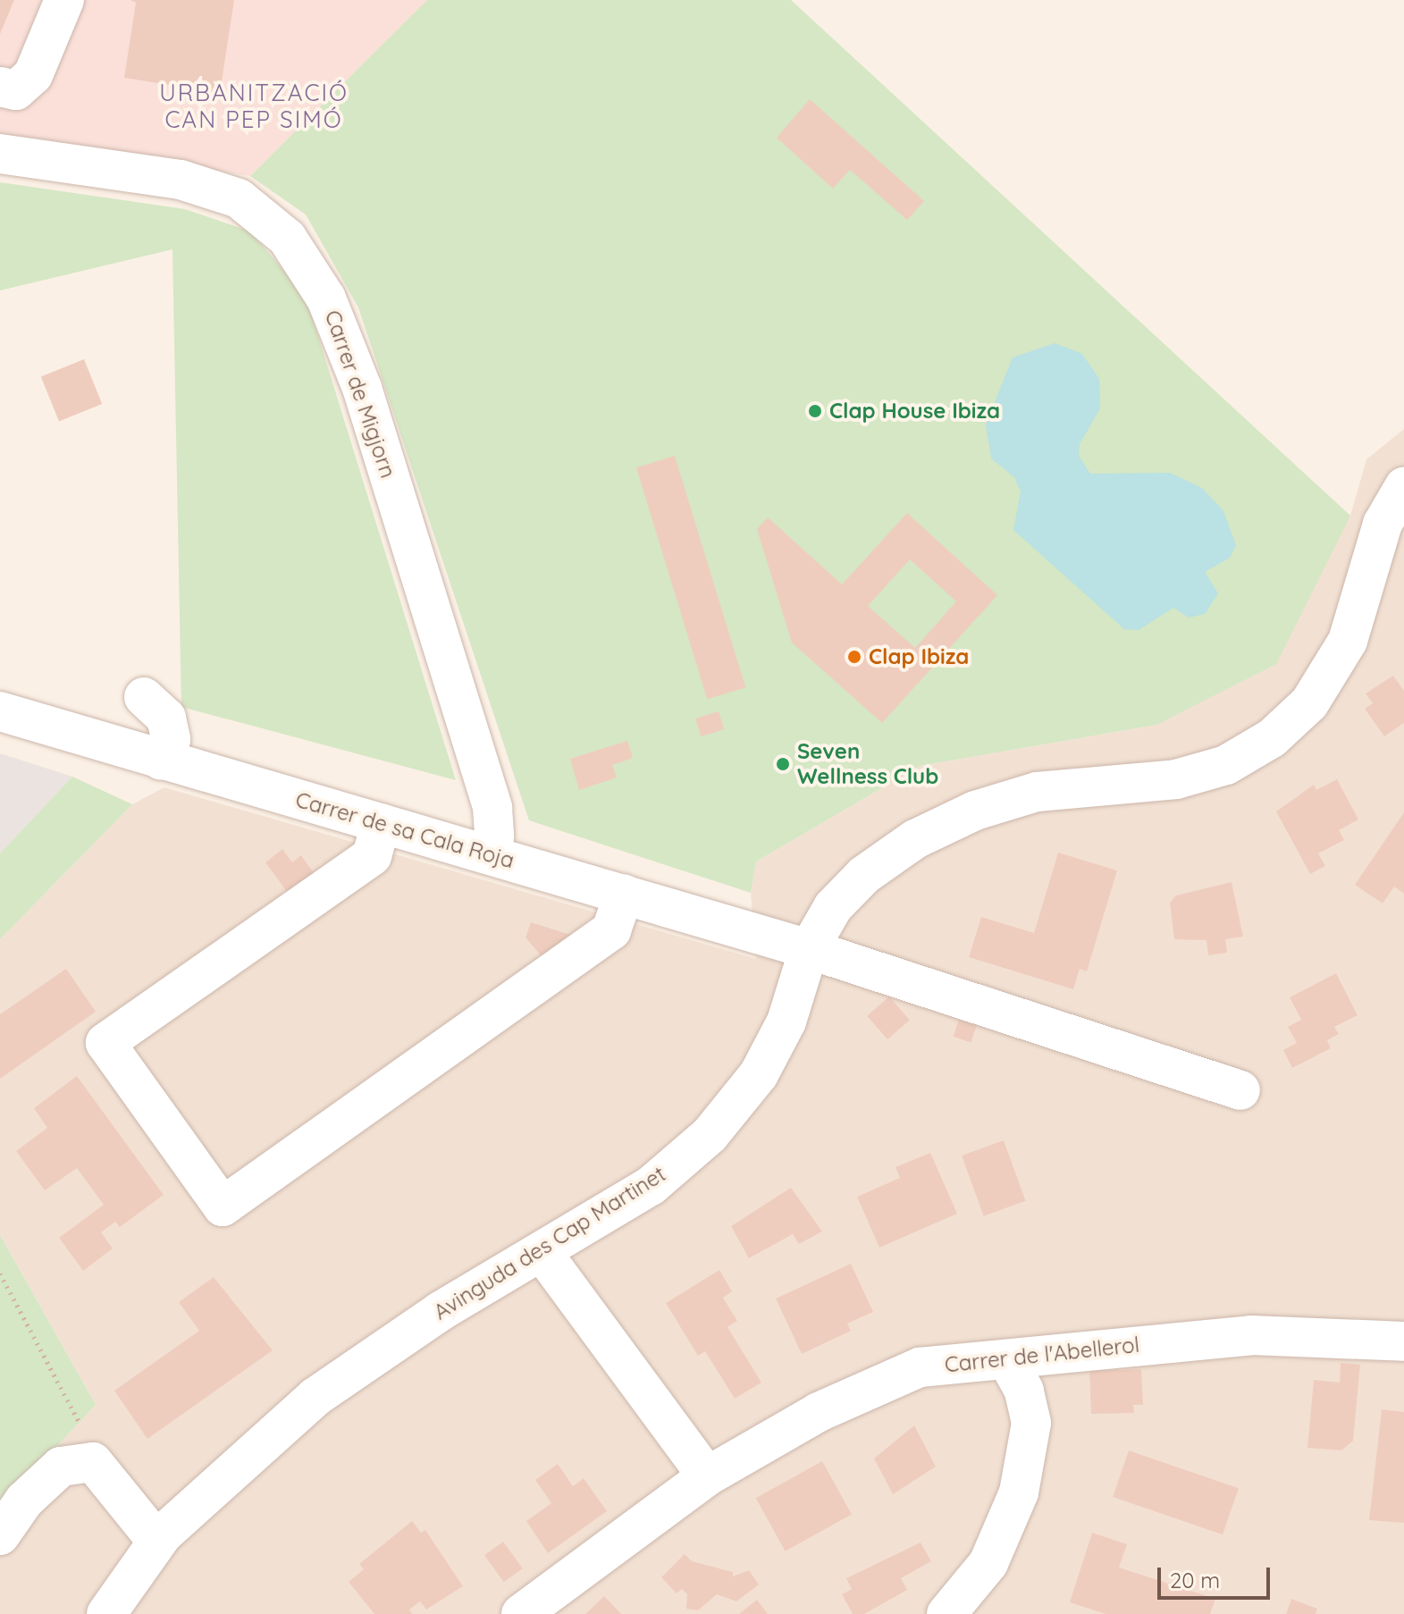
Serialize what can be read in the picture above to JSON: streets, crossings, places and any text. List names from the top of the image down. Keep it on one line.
{"streets":{"street":["Carrer de Migjorn","Carrer de sa Cala Roja","Avinguda des Cap Martinet","Carrer de l'Abellerol"]},"crossings":[["Carrer de Migjorn","Carrer de sa Cala Roja"],["Carrer de sa Cala Roja","Avinguda des Cap Martinet"]],"districts":["URBANITZACIÓ CAN PEP SIMÓ"],"places":["Clap House Ibiza","Clap Ibiza","Seven Wellness Club"],"scale_bar":"20 m"}
